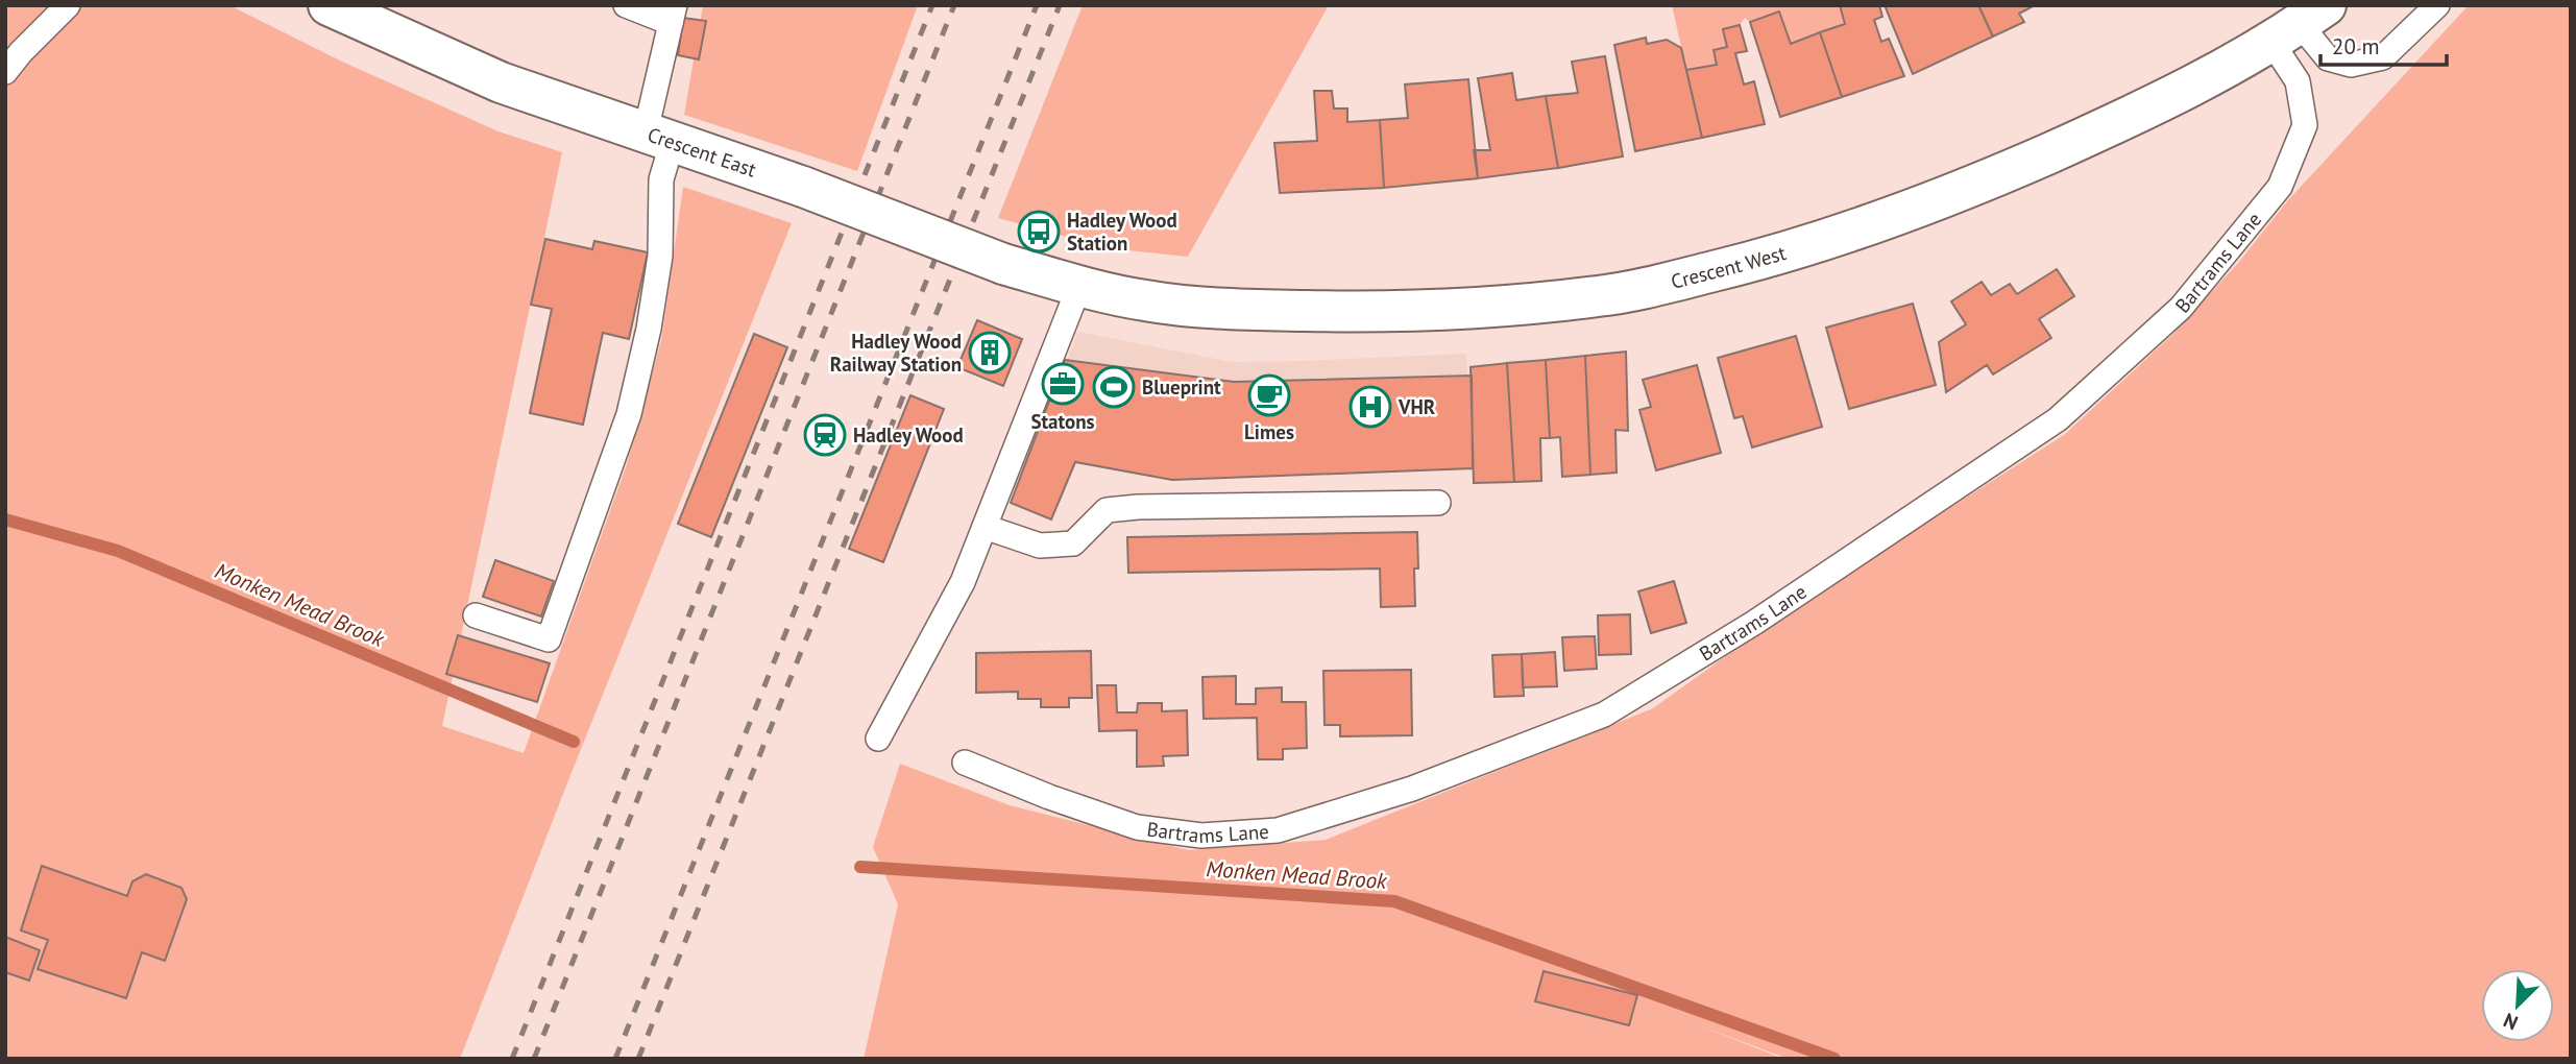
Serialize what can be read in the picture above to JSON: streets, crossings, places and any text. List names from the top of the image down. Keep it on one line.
{"streets":{"street":["Crescent East","Crescent West"],"lane":["Bartrams Lane"]},"crossings":[["Crescent East","Crescent West"],["Bartrams Lane","Crescent West"]],"water":["Monken Mead Brook"],"places":{"bus stop":["Hadley Wood Station"],"building":["Hadley Wood Railway Station"],"office":["Statons"],"sports":["Blueprint"],"cafe":["Limes"],"hospital":["VHR"],"station":["Hadley Wood"]},"scale_bar":"20 m","north":"bottom left"}
